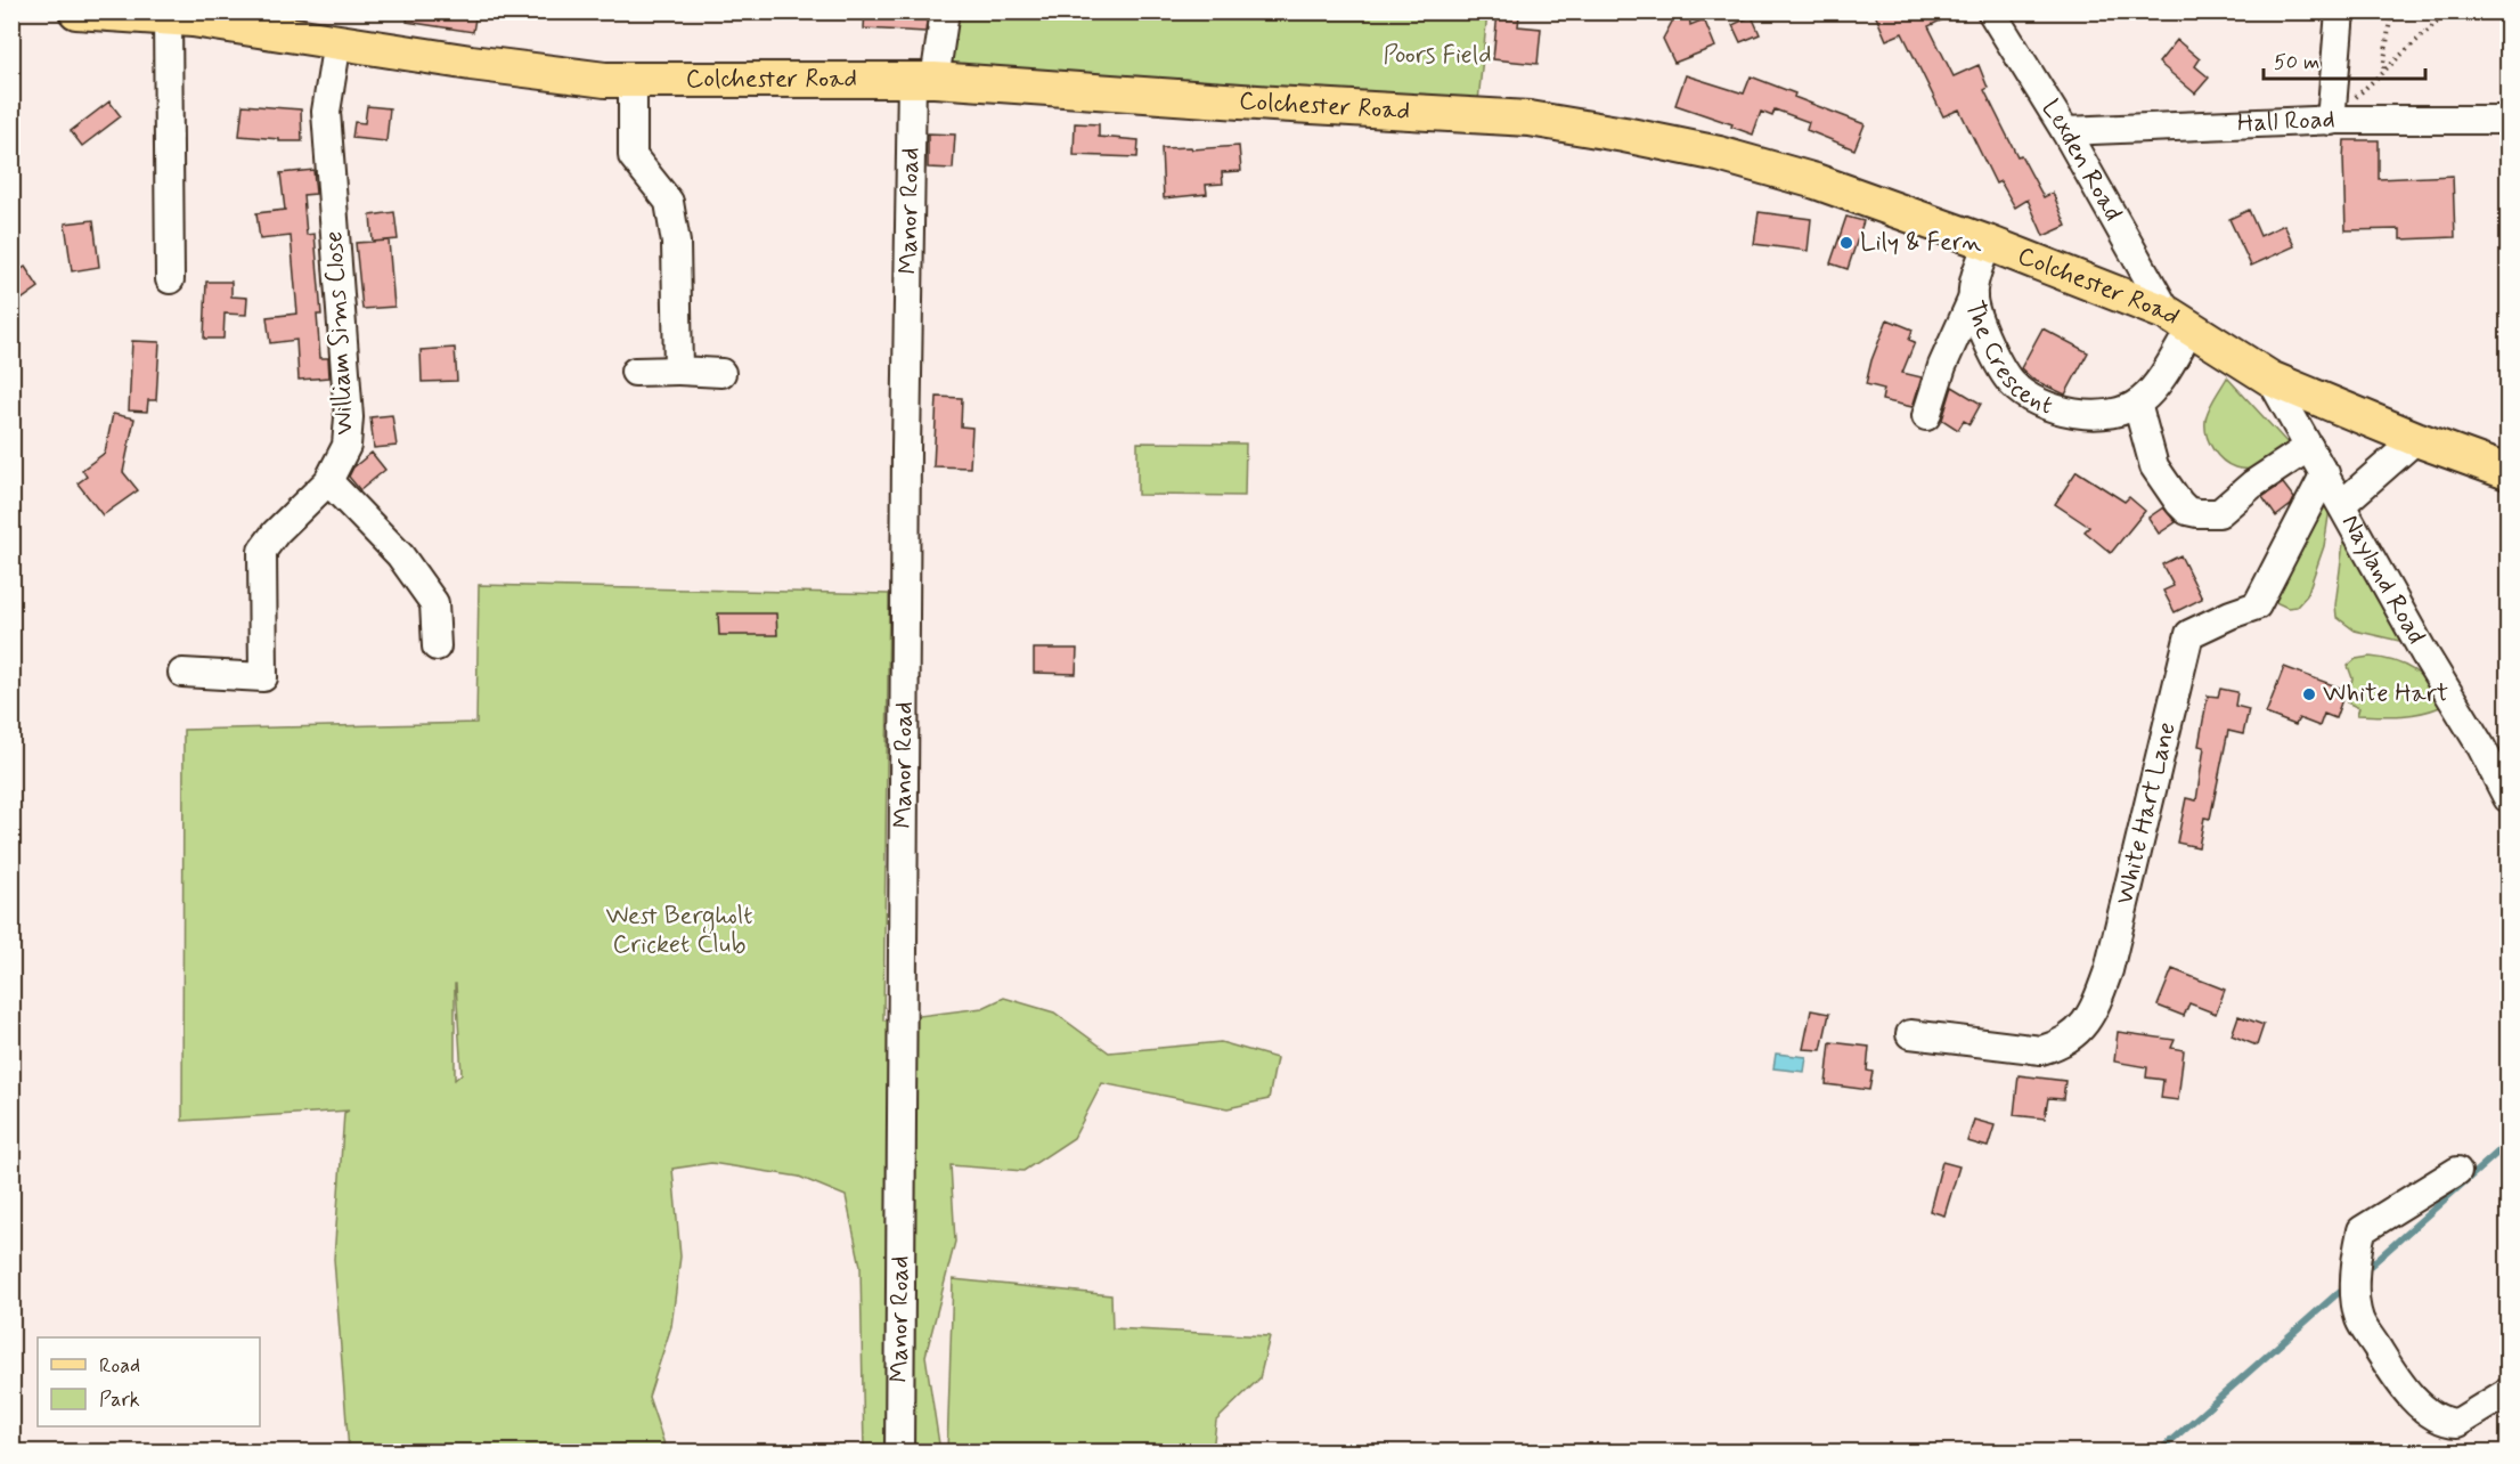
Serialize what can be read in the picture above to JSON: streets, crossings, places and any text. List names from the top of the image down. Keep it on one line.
{"streets":{"main road":["Colchester Road"],"street":["Hall Road","Lexden Road","Manor Road","William Sims Close","The Crescent","Nayland Road","White Hart Lane"]},"crossings":[["Colchester Road","Lexden Road"],["Colchester Road","Manor Road"],["Colchester Road","William Sims Close"],["Colchester Road","The Crescent"],["Colchester Road","Nayland Road"],["Hall Road","Lexden Road"],["Nayland Road","White Hart Lane"]],"parks":["Poors Field","West Bergholt Cricket Club"],"places":["Lily & Fern","White Hart"],"legend":["Road","Park"],"scale_bar":"50 m"}
